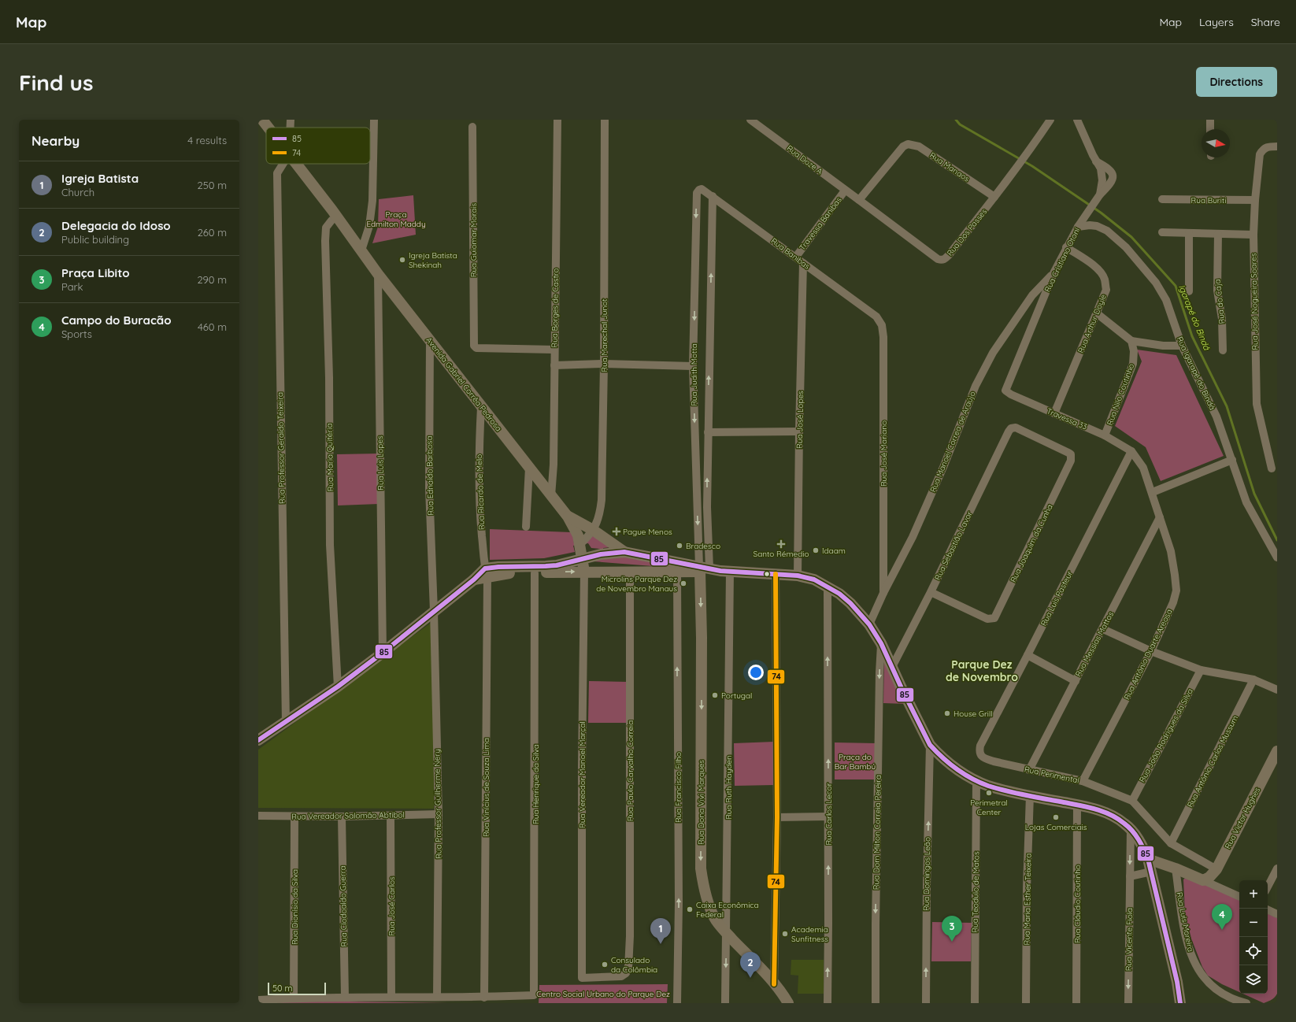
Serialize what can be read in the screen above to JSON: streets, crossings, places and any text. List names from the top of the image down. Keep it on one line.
{"streets":{"street":["Rua Doze A","Rua Manaos","Rua Buriti","Travessa Banibas","Rua Dos Passes","Rua Guiomar Morais","Rua Banibas","Rua Cristiano Otoni","Rua do Caja","Rua José Nogueira Soares","Rua Borges de Castro","Rua Arthur Doyle","Rua Marechal Junot","Rua Igarapé do Bindá","Rua Judith Motta","Avenida Gabriel Corrêa Pedrosa","Rua Nilo Coutinho","Travessa 33","Rua José Lopes","Rua Manoel Correa de Araújo","Rua Professor Geraldo Teixeira","Rua José Mariano","Rua Maria Quitéria","Rua Luis Lopes","Rua Ednaldo Barbosa","Rua Ricardo de Melo","Rua Joaquim da Cunha","Rua Sebastião Lavor","Rua Luis Pasteur","Rua Messias Mattos","Rua Antônio Duarte Areosa","Rua João Rodrigues da Silva","Rua Antônio Carlos Mussum","Rua Paulo Carvalho Correia","Rua Vereador Manoel Marçal","Rua Perimental","Rua Henrique da Silva","Rua Vinícius de Souza Lima","Rua Francisco Filho","Rua Ruth Hayden","Rua Dona Vivi Marques","Rua Professor Guilherme Nery","Rua Carlos Lecor","Rua Vereador Salomão Abtibol","Rua Victor Hughes","Rua Dom Milton Correia Pereira","Rua Domingos Leão","Rua Teodulo de Matos","Rua Maria Esther Teixeira","Rua Cláudio Coutinho","Rua Clodoaldo Guerra","Rua José Carlos","Rua Dionísio da Silva","Rua Luis Moreira","Rua Vicente Fiola"]},"crossings":[["Rua Doze A","Rua Manaos"],["Rua Doze A","Travessa Banibas"],["Rua Doze A","Rua Dos Passes"],["Rua Manaos","Rua Dos Passes"],["Rua Buriti","Rua José Nogueira Soares"],["Travessa Banibas","Rua Banibas"],["Rua Guiomar Morais","Rua Borges de Castro"],["Rua Banibas","Rua Judith Motta"],["Rua Banibas","Rua José Lopes"],["Rua Banibas","Rua José Mariano"],["Rua Cristiano Otoni","Rua Arthur Doyle"],["Rua Cristiano Otoni","Rua Igarapé do Bindá"],["Rua Cristiano Otoni","Travessa 33"],["Rua Cristiano Otoni","Rua Manoel Correa de Araújo"],["Rua Borges de Castro","Avenida Gabriel Corrêa Pedrosa"],["Rua Arthur Doyle","Travessa 33"],["Rua Marechal Junot","Avenida Gabriel Corrêa Pedrosa"],["Rua Judith Motta","Rua Dona Vivi Marques"],["Avenida Gabriel Corrêa Pedrosa","Rua Maria Quitéria"],["Avenida Gabriel Corrêa Pedrosa","Rua Luis Lopes"],["Avenida Gabriel Corrêa Pedrosa","Rua Ednaldo Barbosa"],["Avenida Gabriel Corrêa Pedrosa","Rua Ricardo de Melo"],["Avenida Gabriel Corrêa Pedrosa","Rua Vereador Manoel Marçal"],["Rua Nilo Coutinho","Travessa 33"],["Travessa 33","Rua Luis Pasteur"],["Travessa 33","Rua Antônio Duarte Areosa"],["Rua Manoel Correa de Araújo","Rua José Mariano"],["Rua Ednaldo Barbosa","Rua Professor Guilherme Nery"],["Rua Ricardo de Melo","Rua Vinícius de Souza Lima"],["Rua Joaquim da Cunha","Rua Sebastião Lavor"],["Rua Luis Pasteur","Rua Antônio Duarte Areosa"],["Rua Luis Pasteur","Rua Perimental"],["Rua Messias Mattos","Rua Antônio Duarte Areosa"],["Rua Messias Mattos","Rua Perimental"],["Rua Antônio Duarte Areosa","Rua Perimental"],["Rua João Rodrigues da Silva","Rua Perimental"],["Rua Paulo Carvalho Correia","Rua Vereador Manoel Marçal"],["Rua Henrique da Silva","Rua Vinícius de Souza Lima"],["Rua Ruth Hayden","Rua Dona Vivi Marques"],["Rua Professor Guilherme Nery","Rua Vereador Salomão Abtibol"],["Rua Vereador Salomão Abtibol","Rua Clodoaldo Guerra"],["Rua Vereador Salomão Abtibol","Rua José Carlos"],["Rua Vereador Salomão Abtibol","Rua Dionísio da Silva"]],"one_way":["Rua Francisco Filho","Rua Dom Milton Correia Pereira","Rua Domingos Leão"],"districts":["Parque Dez de Novembro"],"water":["Igarapé do Bindá"],"parks":["Praça Edmilton Maddy","Praça do Bar Bambú","Centro Social Urbano do Parque Dez"],"places":{"other":["Igreja Batista Shekinah","Bradesco","Idaam","Microlins Parque Dez de Novembro Manaus","Portugal","House Grill","Perimetral Center","Lojas Comerciais","Caixa Econômica Federal","Academia Sunfitness","Consulado da Colômbia"],"health":["Pague Menos","Santo Rémedio"]},"lines":["transit line 85","transit line 74"],"legend":["85","74"],"scale_bar":"50 m","north":"right","page":{"header":"Map","nav":["Map","Layers","Share"],"buttons":"Directions","title":"Find us","heading":["Nearby","4 results"],"list":[{"mark":"1","name":"Igreja Batista","note":"Church","value":"250 m"},{"mark":"2","name":"Delegacia do Idoso","note":"Public building","value":"260 m"},{"mark":"3","name":"Praça Libito","note":"Park","value":"290 m"},{"mark":"4","name":"Campo do Buracão","note":"Sports","value":"460 m"}],"map_buttons":["+","−"],"pins":["4","3","1","2"],"scale":"50 m"}}
